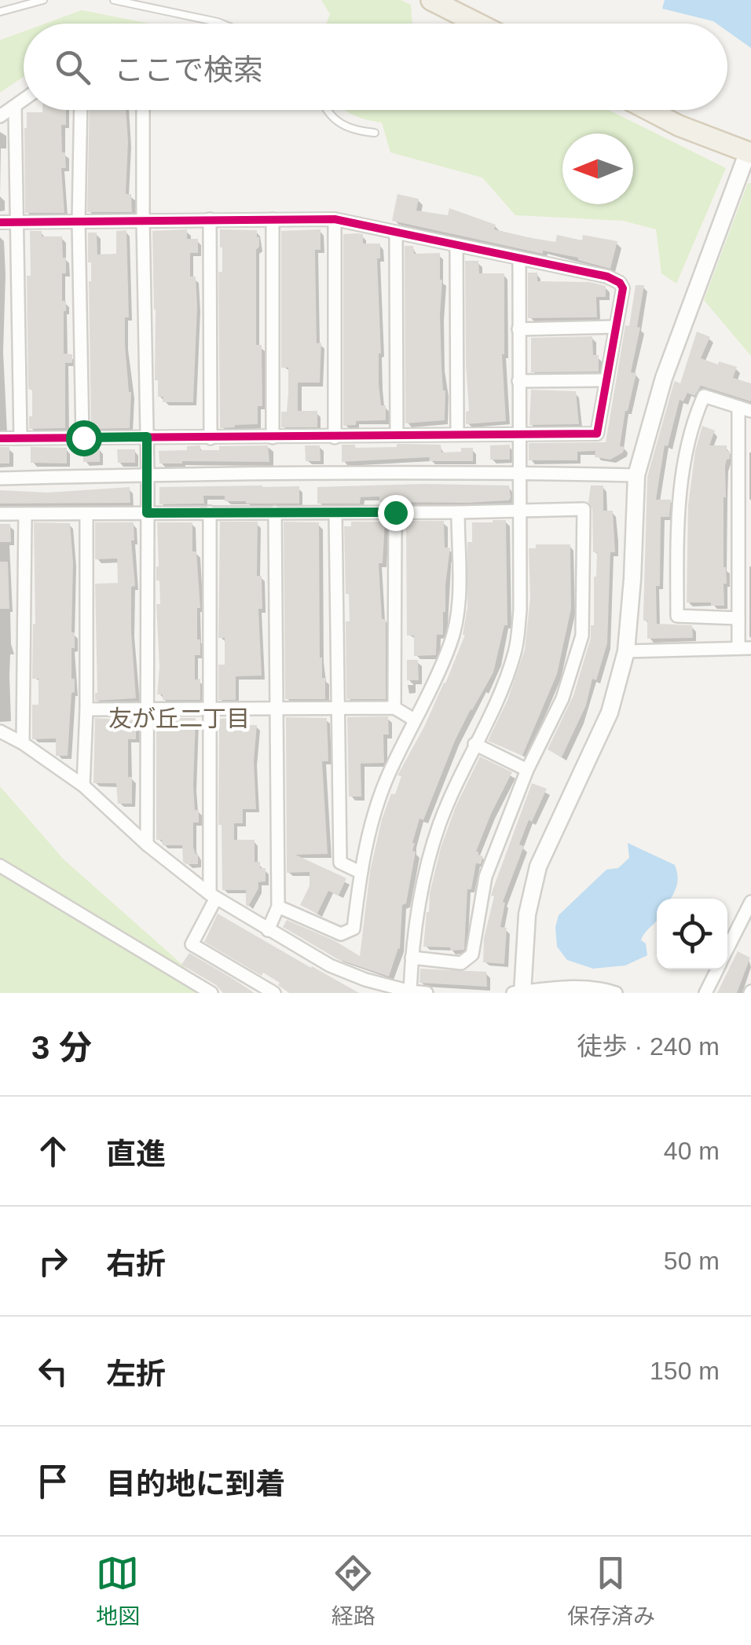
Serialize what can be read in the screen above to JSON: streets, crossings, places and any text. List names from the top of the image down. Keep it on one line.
{"districts":["友が丘二丁目"],"north":"left","page":{"search":"ここで検索","heading":["3 分","徒歩 · 240 m"],"list":[["直進","40 m"],["右折","50 m"],["左折","150 m"],"目的地に到着"],"nav":["地図","経路","保存済み"]}}
